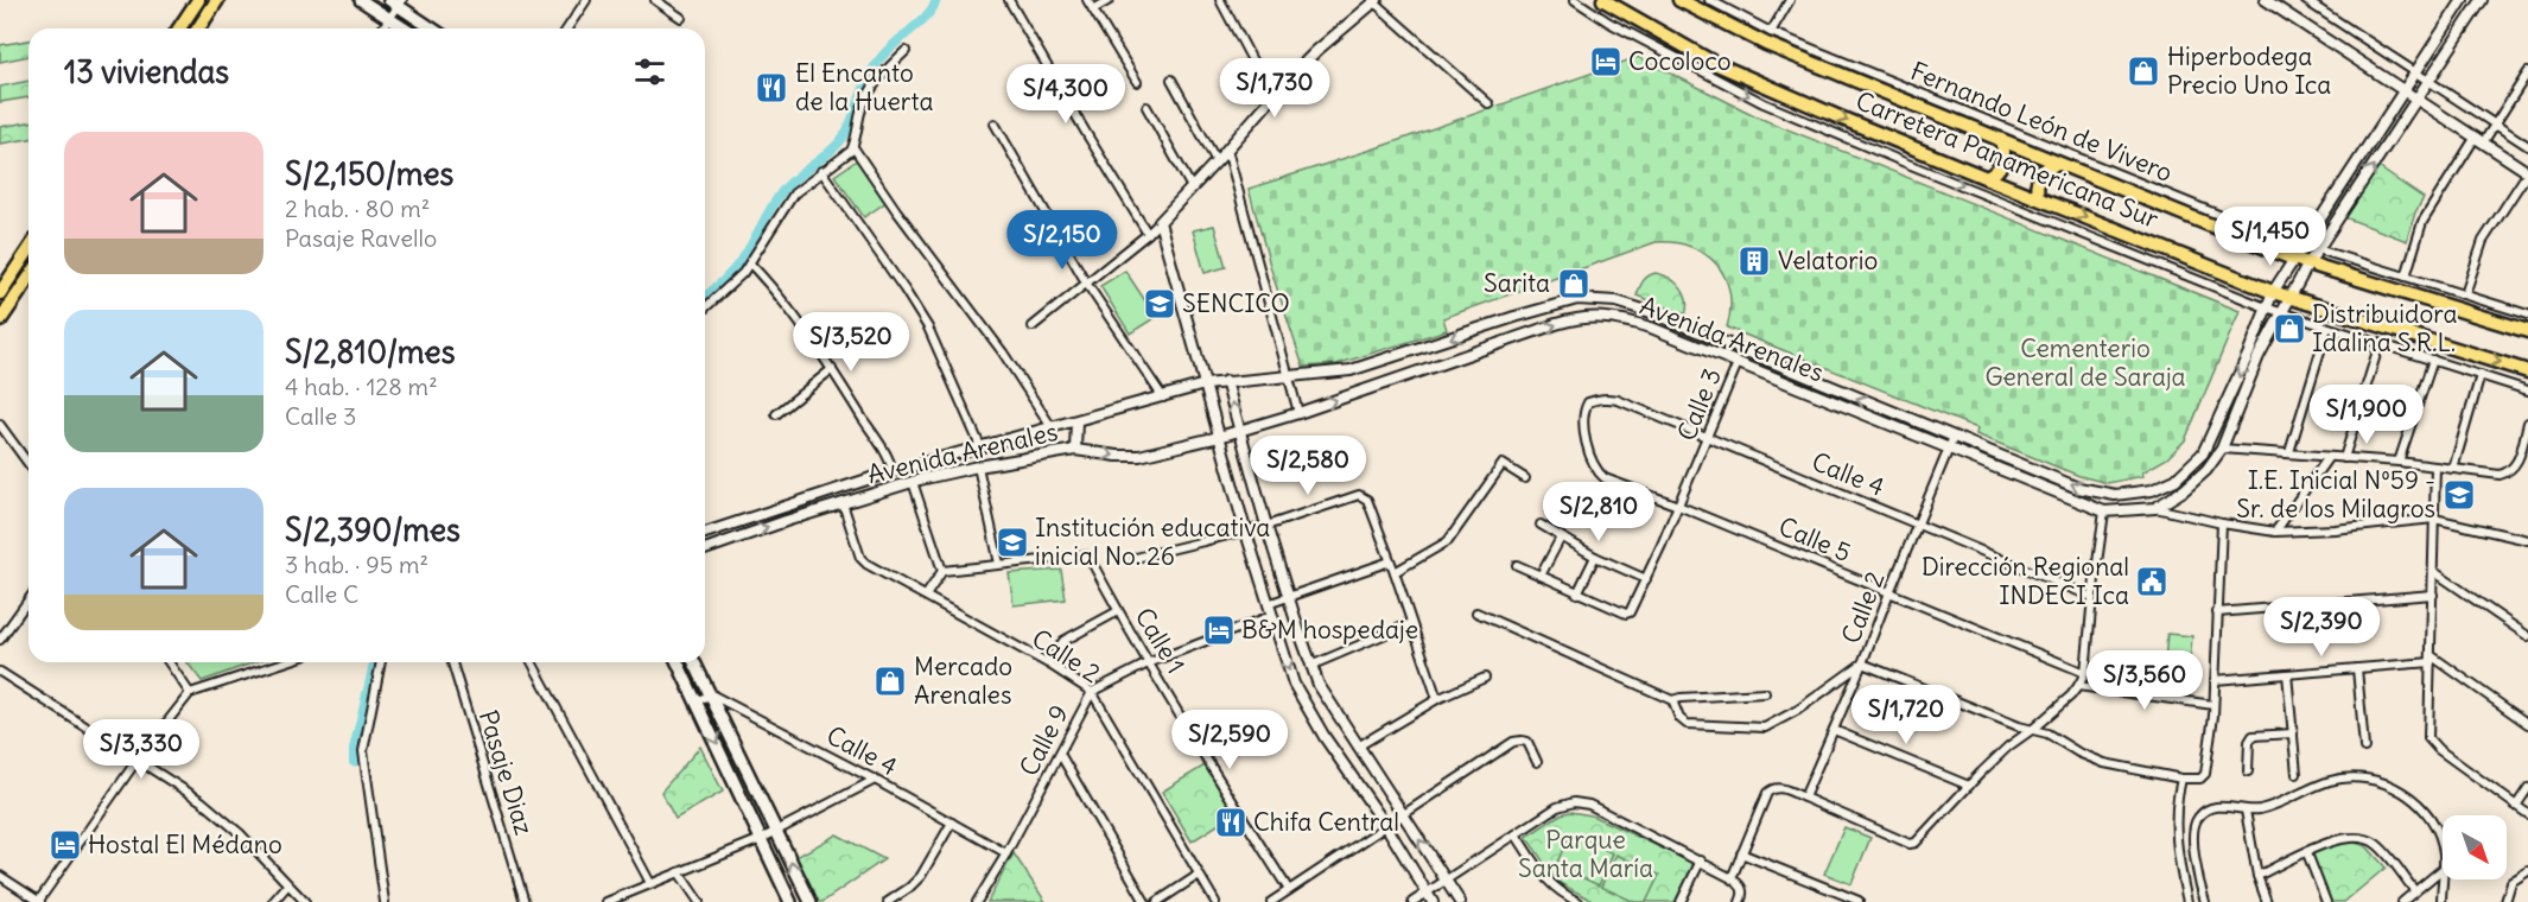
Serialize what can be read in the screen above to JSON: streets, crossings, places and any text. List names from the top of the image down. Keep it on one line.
{"streets":{"main road":["Carretera Panamericana Sur"],"street":["Fernando León de Vivero","Avenida Arenales","Calle 3","Calle 4","Calle 5","Calle 2","Calle 1","Calle 9","Pasaje Diaz"]},"crossings":[["Fernando León de Vivero","Avenida Arenales"],["Carretera Panamericana Sur","Avenida Arenales"],["Avenida Arenales","Calle 3"],["Avenida Arenales","Calle 2"],["Calle 3","Calle 4"],["Calle 3","Calle 5"],["Calle 4","Calle 5"],["Calle 4","Calle 2"],["Calle 4","Calle 9"],["Calle 5","Calle 2"],["Calle 2","Calle 9"],["Calle 1","Calle 9"]],"parks":["Cementerio General de Saraja","Parque Santa María"],"places":{"hotel":["Cocoloco","B&M hospedaje","Hostal El Médano"],"shop":["Hiperbodega Precio Uno Ica","Sarita","Distribuidora Idalina S.R.L.","Mercado Arenales"],"restaurant":["El Encanto de la Huerta","Chifa Central"],"building":["Velatorio"],"school or university":["SENCICO","I.E. Inicial Nº59 - Sr. de los Milagros","Institución educativa inicial No. 26"],"public building":["Dirección Regional INDECI Ica"]},"north":"bottom right","page":{"heading":"13 viviendas","price":["S/1,730","S/4,300","S/1,450","S/2,150","S/3,520","S/1,900","S/2,580","S/2,810","S/2,390","S/3,560","S/1,720","S/2,590","S/3,330"],"list":[{"name":"S/2,150/mes","note":"2 hab. · 80 m² · Pasaje Ravello"},{"name":"S/2,810/mes","note":"4 hab. · 128 m² · Calle 3"},{"name":"S/2,390/mes","note":"3 hab. · 95 m² · Calle C"}]}}
